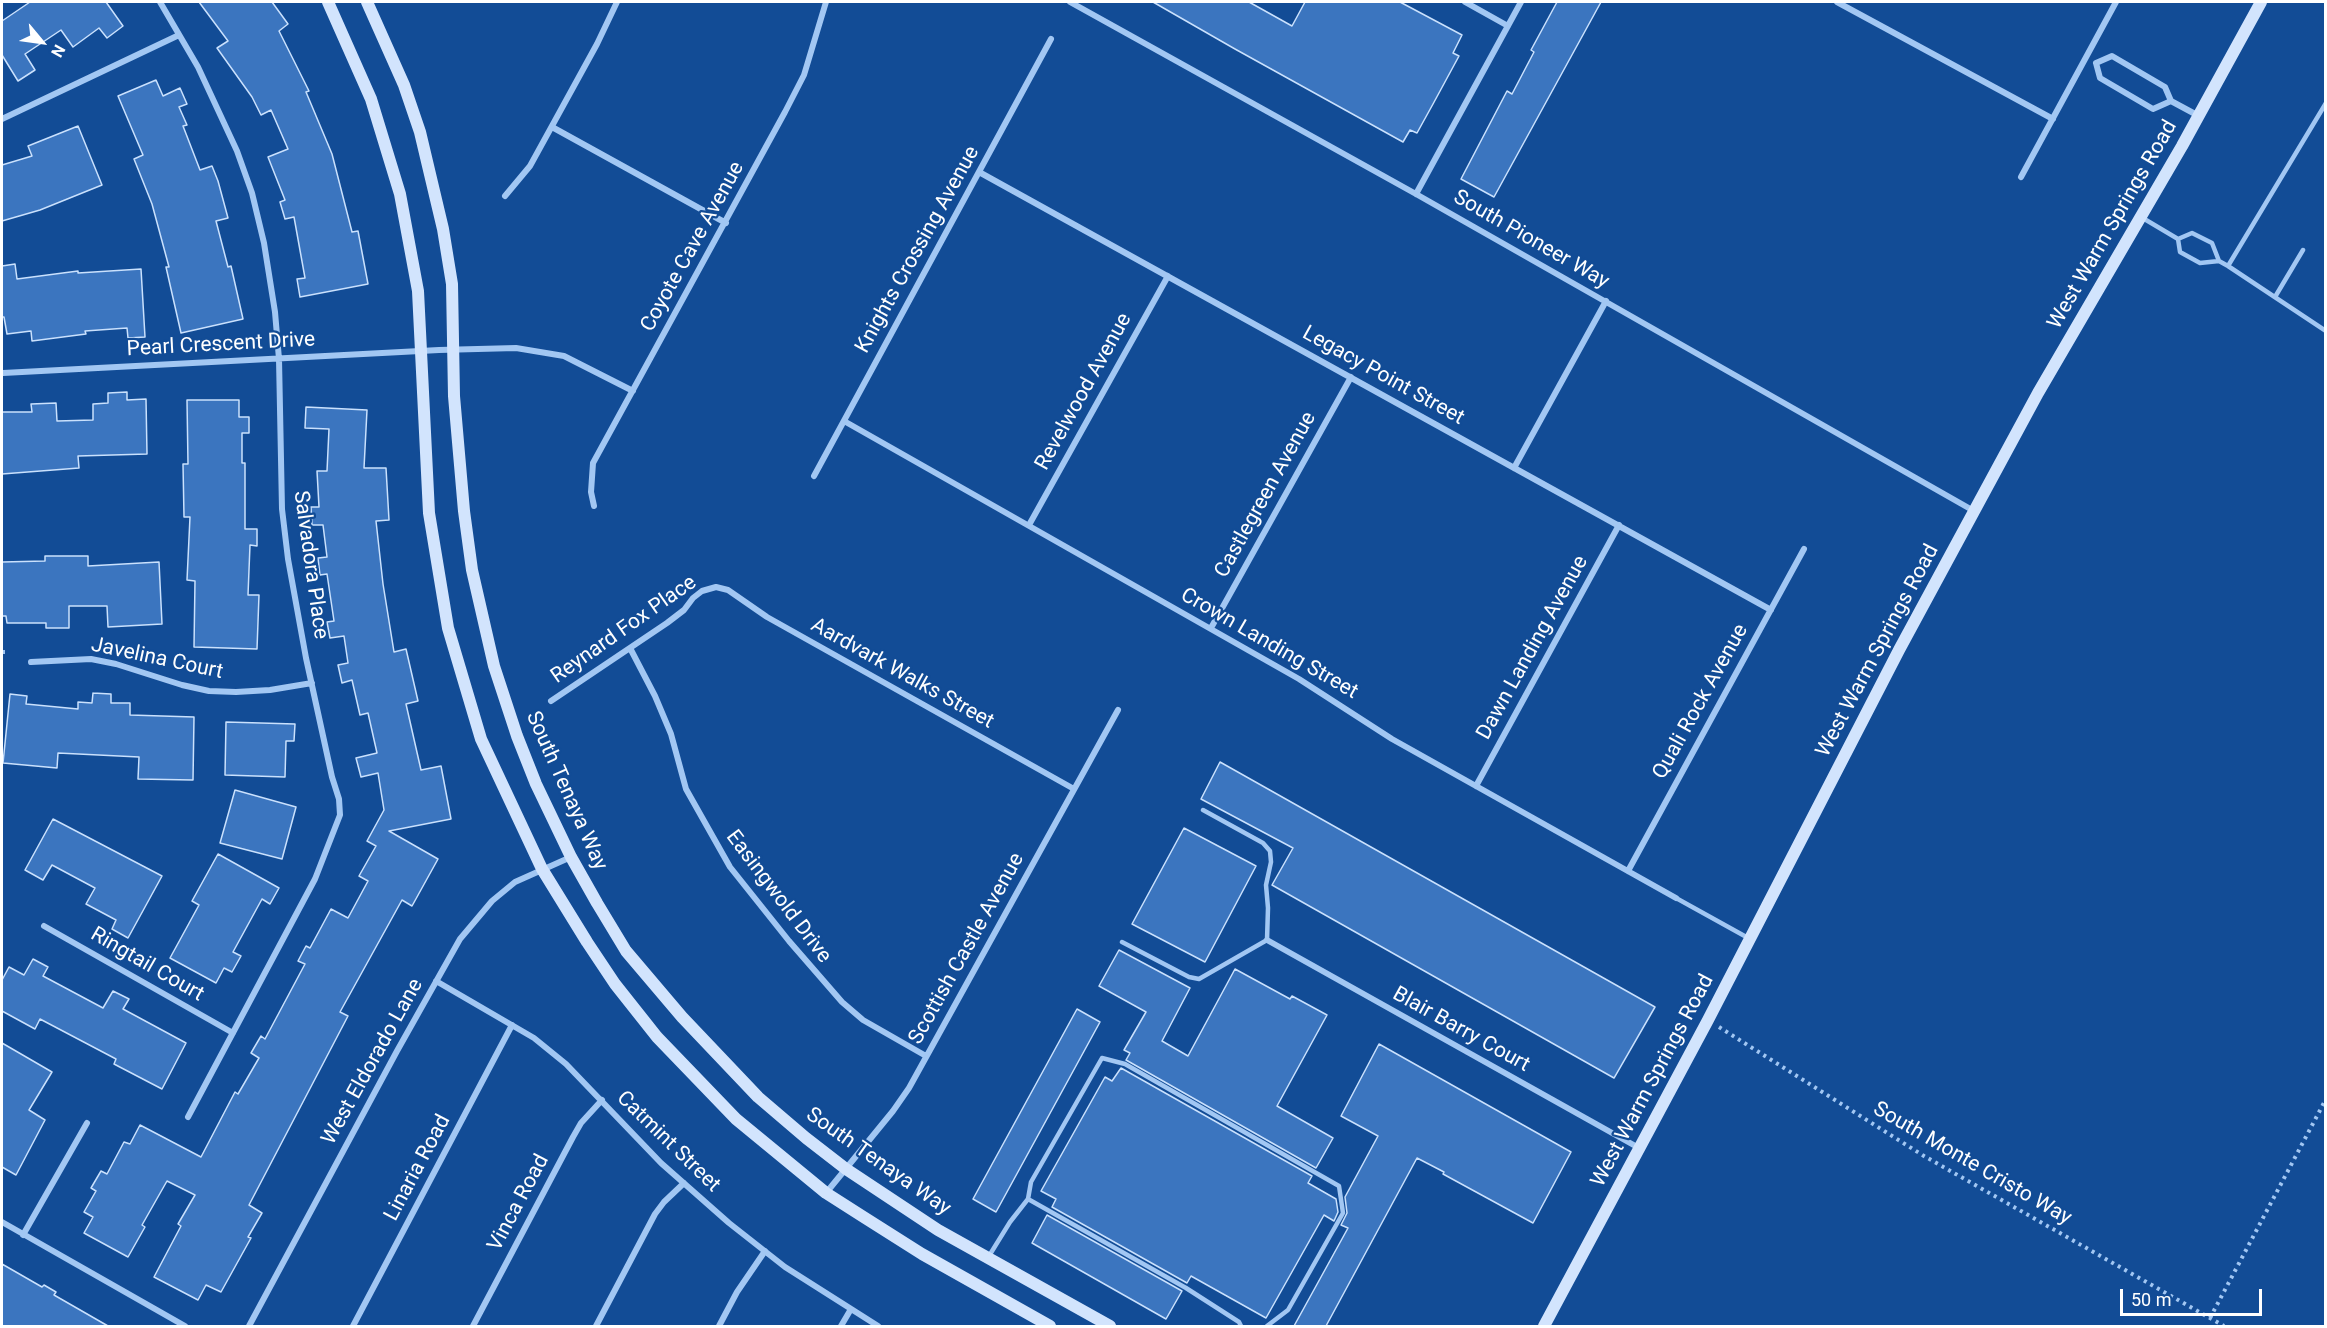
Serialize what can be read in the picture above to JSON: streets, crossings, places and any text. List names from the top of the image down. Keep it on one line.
{"streets":{"street":["West Warm Springs Road","South Pioneer Way","Coyote Cave Avenue","Knights Crossing Avenue","Pearl Crescent Drive","Legacy Point Street","Revelwood Avenue","Castlegreen Avenue","Salvadora Place","Reynard Fox Place","Crown Landing Street","Dawn Landing Avenue","Javelina Court","Aardvark Walks Street","Quali Rock Avenue","South Tenaya Way","Easingwold Drive","Scottish Castle Avenue","Ringtail Court","Blair Barry Court","West Eldorado Lane","Catmint Street","Linaria Road","Vinca Road"],"path":["South Monte Cristo Way"]},"crossings":[["West Warm Springs Road","South Pioneer Way"],["West Warm Springs Road","Blair Barry Court"],["West Warm Springs Road","South Monte Cristo Way"],["Coyote Cave Avenue","Pearl Crescent Drive"],["Knights Crossing Avenue","Legacy Point Street"],["Knights Crossing Avenue","Crown Landing Street"],["Pearl Crescent Drive","Salvadora Place"],["Pearl Crescent Drive","South Tenaya Way"],["Legacy Point Street","Revelwood Avenue"],["Legacy Point Street","Castlegreen Avenue"],["Legacy Point Street","Dawn Landing Avenue"],["Legacy Point Street","Quali Rock Avenue"],["Revelwood Avenue","Crown Landing Street"],["Castlegreen Avenue","Crown Landing Street"],["Salvadora Place","Javelina Court"],["Salvadora Place","Ringtail Court"],["Reynard Fox Place","Aardvark Walks Street"],["Reynard Fox Place","Easingwold Drive"],["Crown Landing Street","Dawn Landing Avenue"],["Crown Landing Street","Quali Rock Avenue"],["Aardvark Walks Street","Scottish Castle Avenue"],["South Tenaya Way","Scottish Castle Avenue"],["South Tenaya Way","West Eldorado Lane"],["Easingwold Drive","Scottish Castle Avenue"],["West Eldorado Lane","Catmint Street"],["Catmint Street","Linaria Road"],["Catmint Street","Vinca Road"]],"scale_bar":"50 m","north":"bottom right"}
